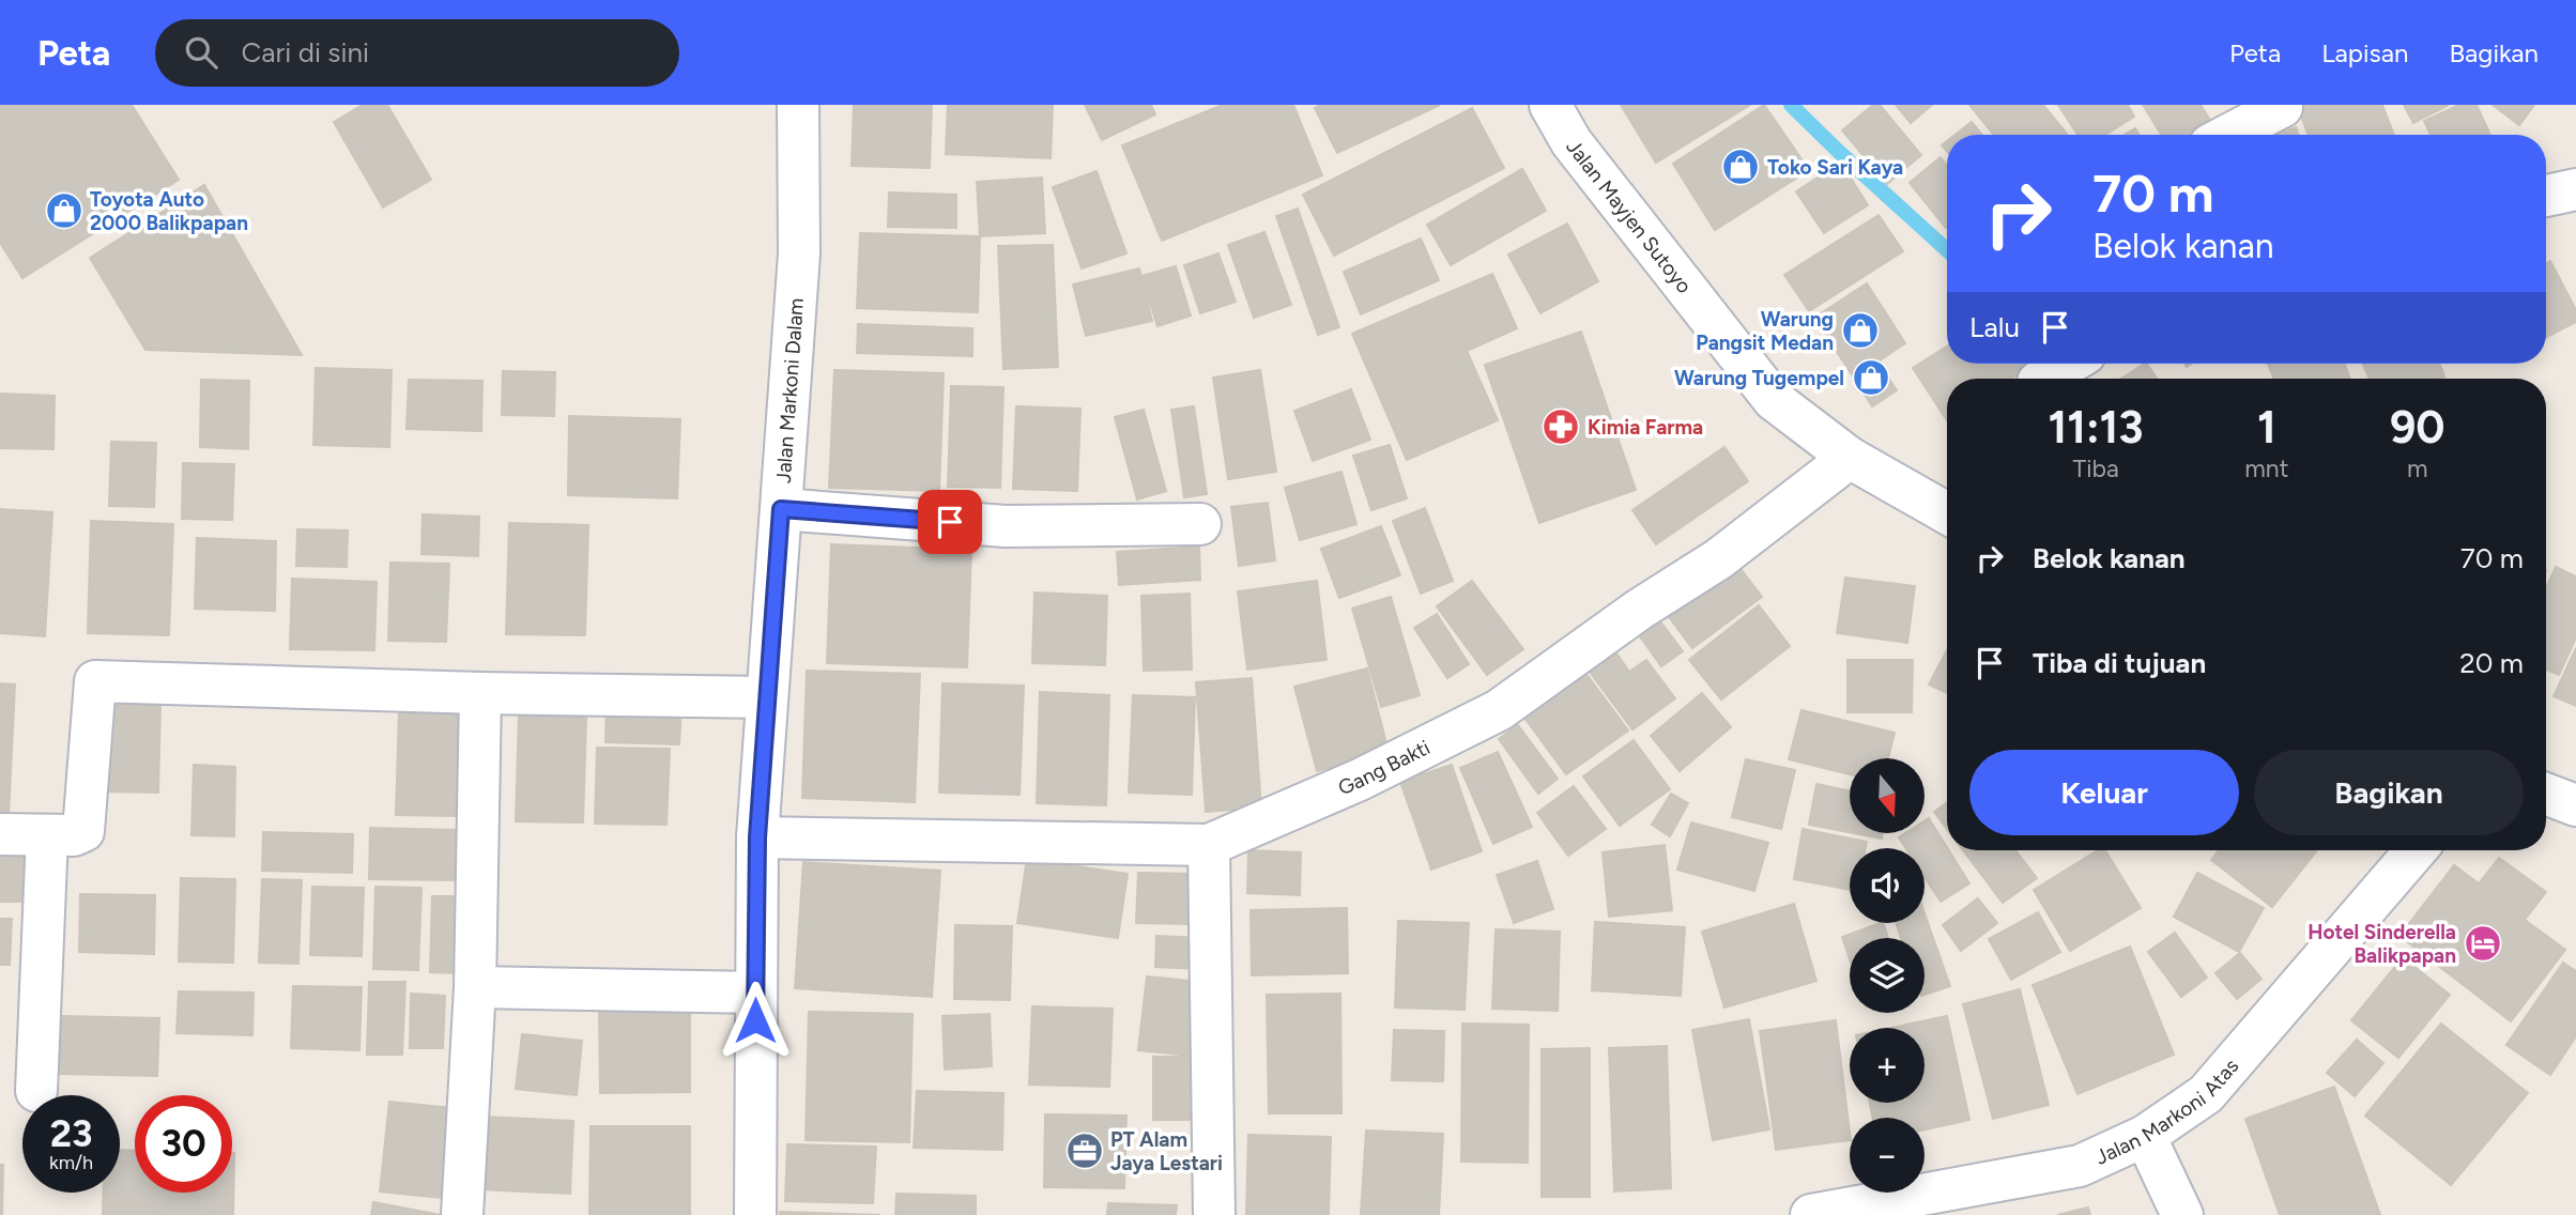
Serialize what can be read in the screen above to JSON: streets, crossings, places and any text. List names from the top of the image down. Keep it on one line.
{"streets":{"street":["Jalan Mayjen Sutoyo","Jalan Markoni Dalam","Gang Bakti","Jalan Markoni Atas"]},"crossings":[["Jalan Mayjen Sutoyo","Gang Bakti"]],"places":{"shop":["Toko Sari Kaya","Toyota Auto 2000 Balikpapan","Warung Pangsit Medan","Warung Tugempel"],"pharmacy":["Kimia Farma"],"hotel":["Hotel Sinderella Balikpapan"],"office":["PT Alam Jaya Lestari"]},"north":"bottom","page":{"header":"Peta","search":"Cari di sini","nav":["Peta","Lapisan","Bagikan"],"turn":["70 m","Belok kanan"],"then":"Lalu","eta":["11:13","Tiba","1","mnt","90","m"],"list":[{"name":"Belok kanan","value":"70 m"},{"name":"Tiba di tujuan","value":"20 m"}],"buttons":["Keluar","Bagikan"],"map_buttons":["+","−"],"speed":"23 km/h","limit":"30"}}
